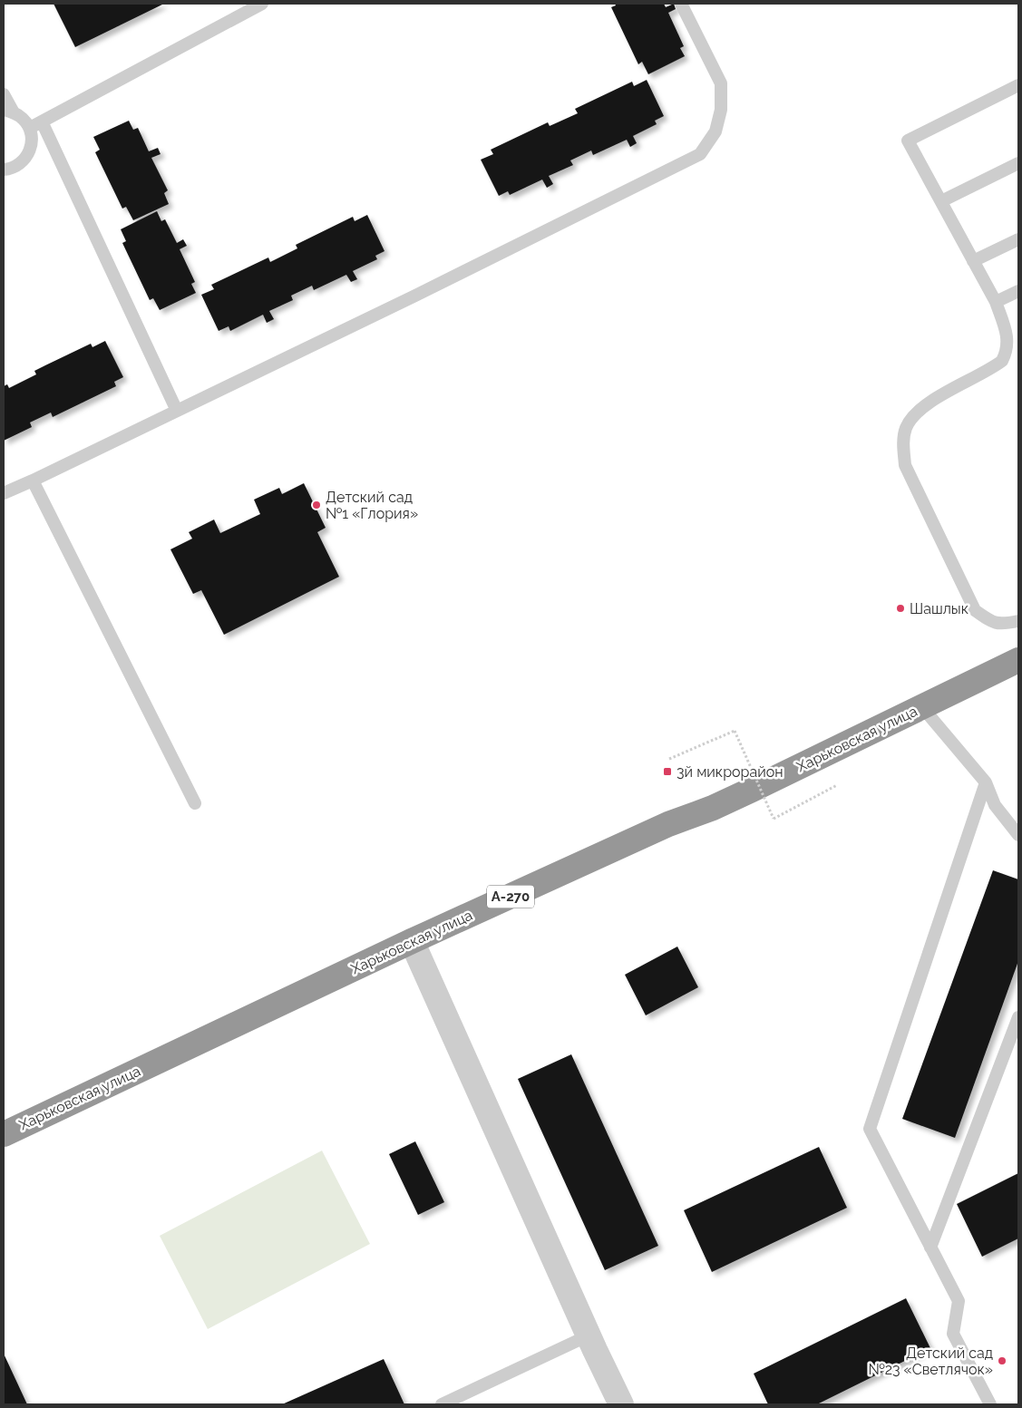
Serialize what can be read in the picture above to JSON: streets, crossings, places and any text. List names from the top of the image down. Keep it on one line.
{"streets":{"highway":["Харьковская улица","А-270"]},"places":{"other":["Детский сад №1 «Глория»","Шашлык","Детский сад №23 «Светлячок»"],"transit":["3й микрорайон"]}}
